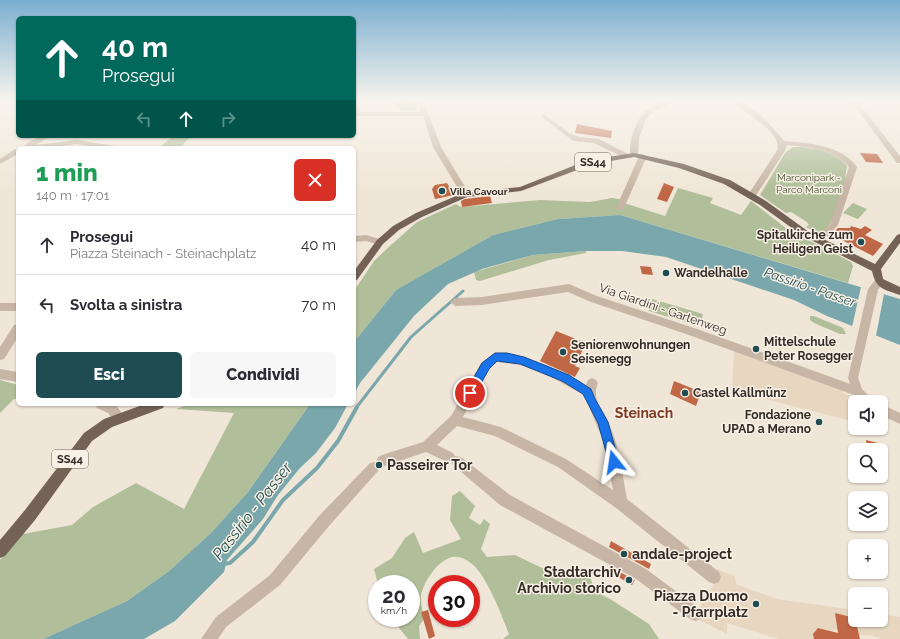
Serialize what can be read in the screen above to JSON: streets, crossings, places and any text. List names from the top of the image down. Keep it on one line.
{"streets":{"main road":["SS44"],"street":["Via Giardini - Gartenweg"]},"districts":["Steinach"],"water":["Passirio - Passer"],"parks":["Marconipark - Parco Marconi"],"places":["Villa Cavour","Spitalkirche zum Heiligen Geist","Wandelhalle","Mittelschule Peter Rosegger","Seniorenwohnungen Seisenegg","Castel Kallmünz","Fondazione UPAD a Merano","Passeirer Tor","andale-project","Stadtarchiv Archivio storico","Piazza Duomo - Pfarrplatz"],"page":{"turn":["40 m","Prosegui"],"heading":["1 min","140 m · 17:01"],"list":[{"name":"Prosegui","note":"Piazza Steinach - Steinachplatz","value":"40 m"},{"name":"Svolta a sinistra","value":"70 m"}],"buttons":["Esci","Condividi"],"map_buttons":["+","−"],"speed":"20 km/h","limit":"30"}}
